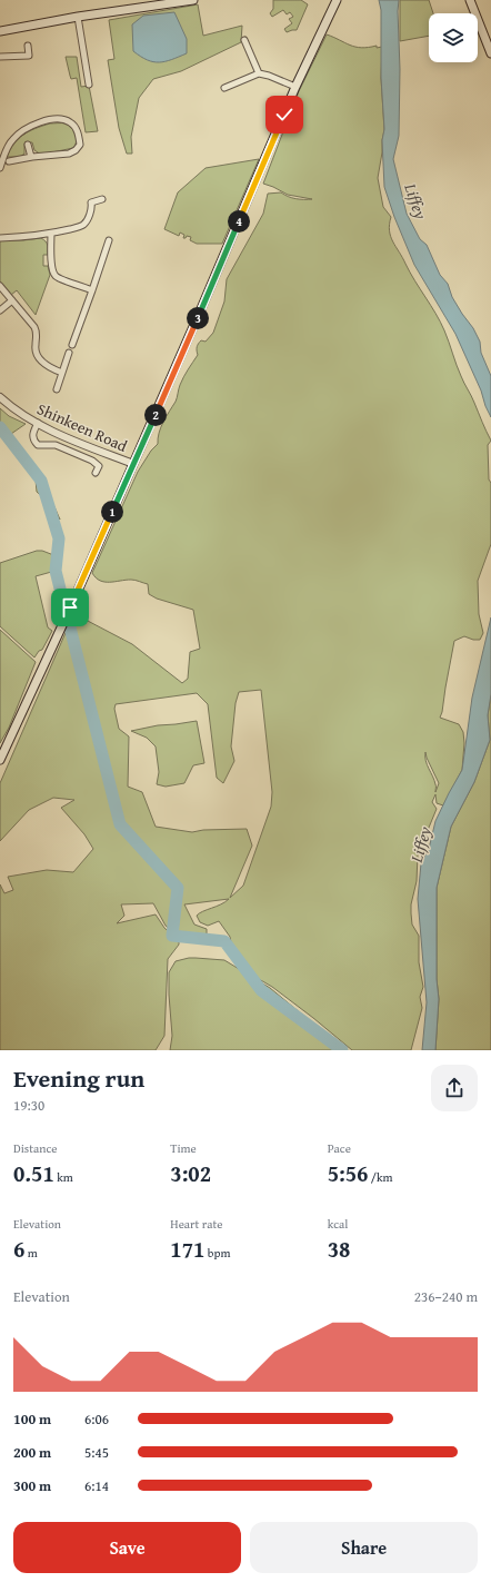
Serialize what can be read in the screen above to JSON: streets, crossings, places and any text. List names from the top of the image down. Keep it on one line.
{"streets":{"street":["Shinkeen Road"]},"water":["Liffey"],"page":{"pins":["4","3","2","1"],"heading":["Evening run","19:30"],"stats":[["Distance","0.51 km"],["Time","3:02"],["Pace","5:56 /km"],["Elevation","6 m"],["Heart rate","171 bpm"],["kcal","38"]],"chart":["Elevation","236–240 m"],"list":[{"name":"100 m","note":"6:06"},{"name":"200 m","note":"5:45"},{"name":"300 m","note":"6:14"}],"buttons":["Save","Share"]}}
